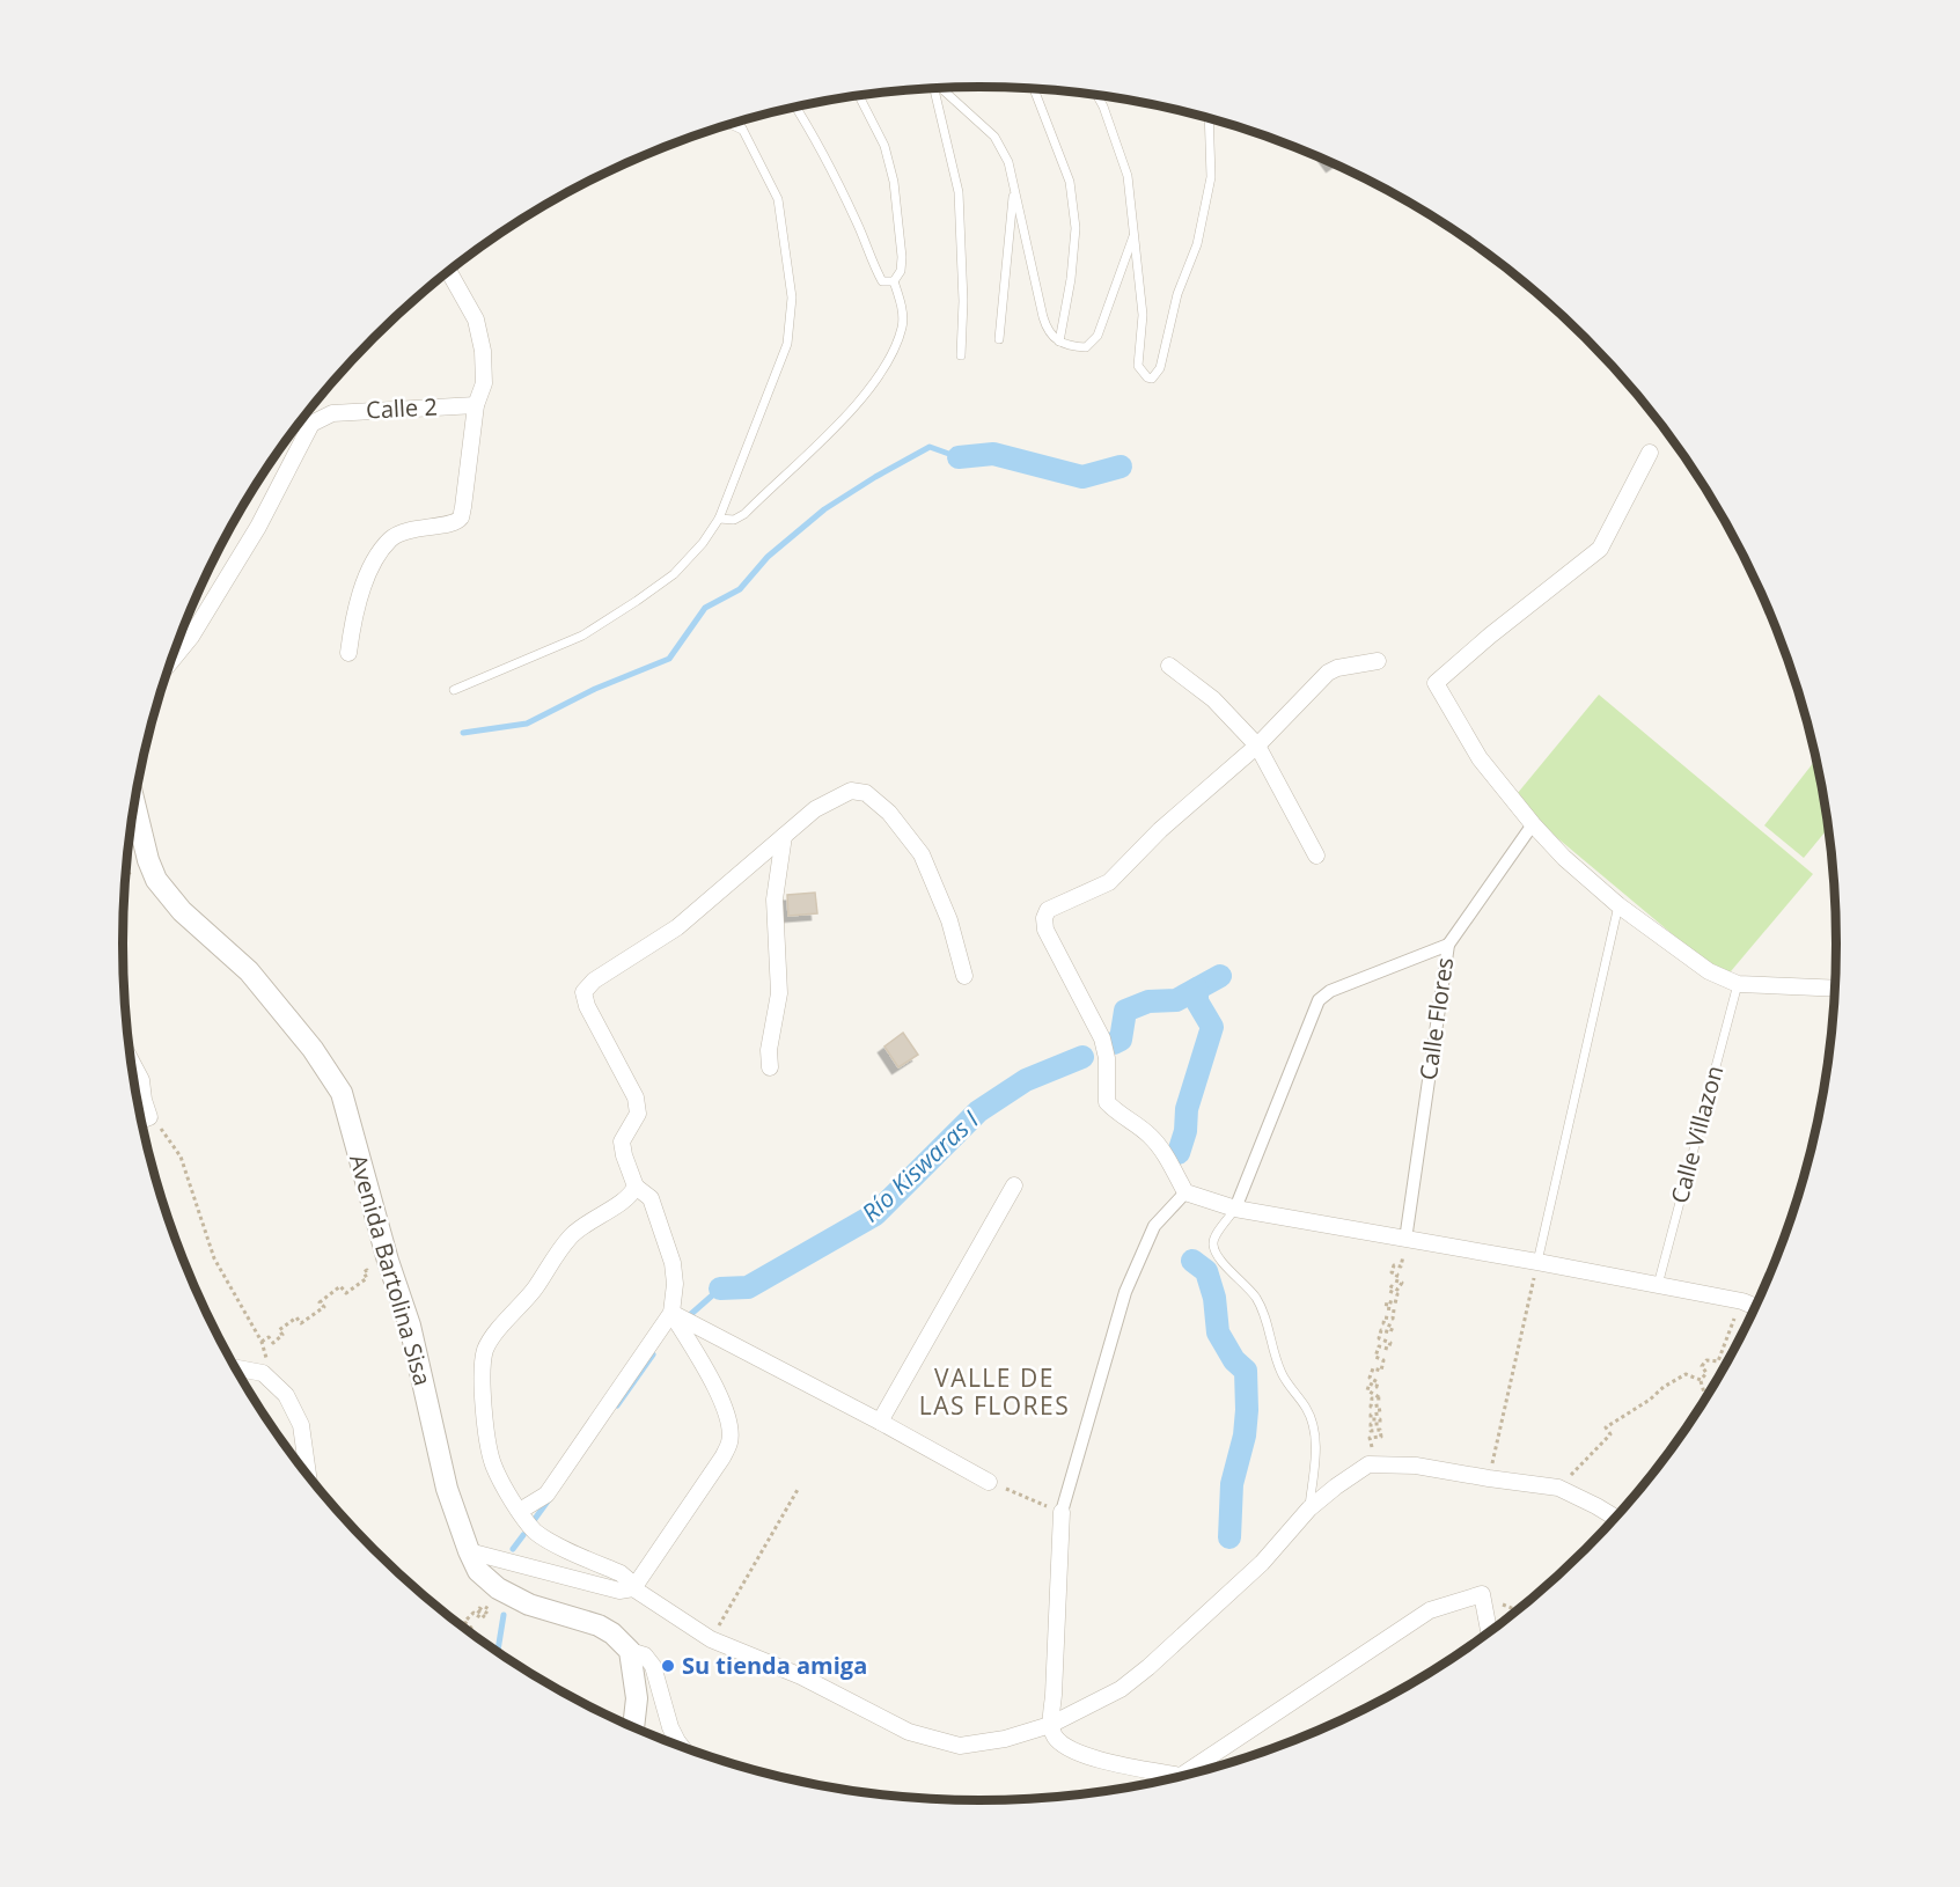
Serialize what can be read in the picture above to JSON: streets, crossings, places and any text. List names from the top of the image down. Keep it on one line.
{"streets":{"street":["Calle 2","Calle Flores","Avenida Bartolina Sisa"],"lane":["Calle Villazon"]},"districts":["VALLE DE LAS FLORES"],"water":["Río Kiswaras I"],"places":["Su tienda amiga"]}
